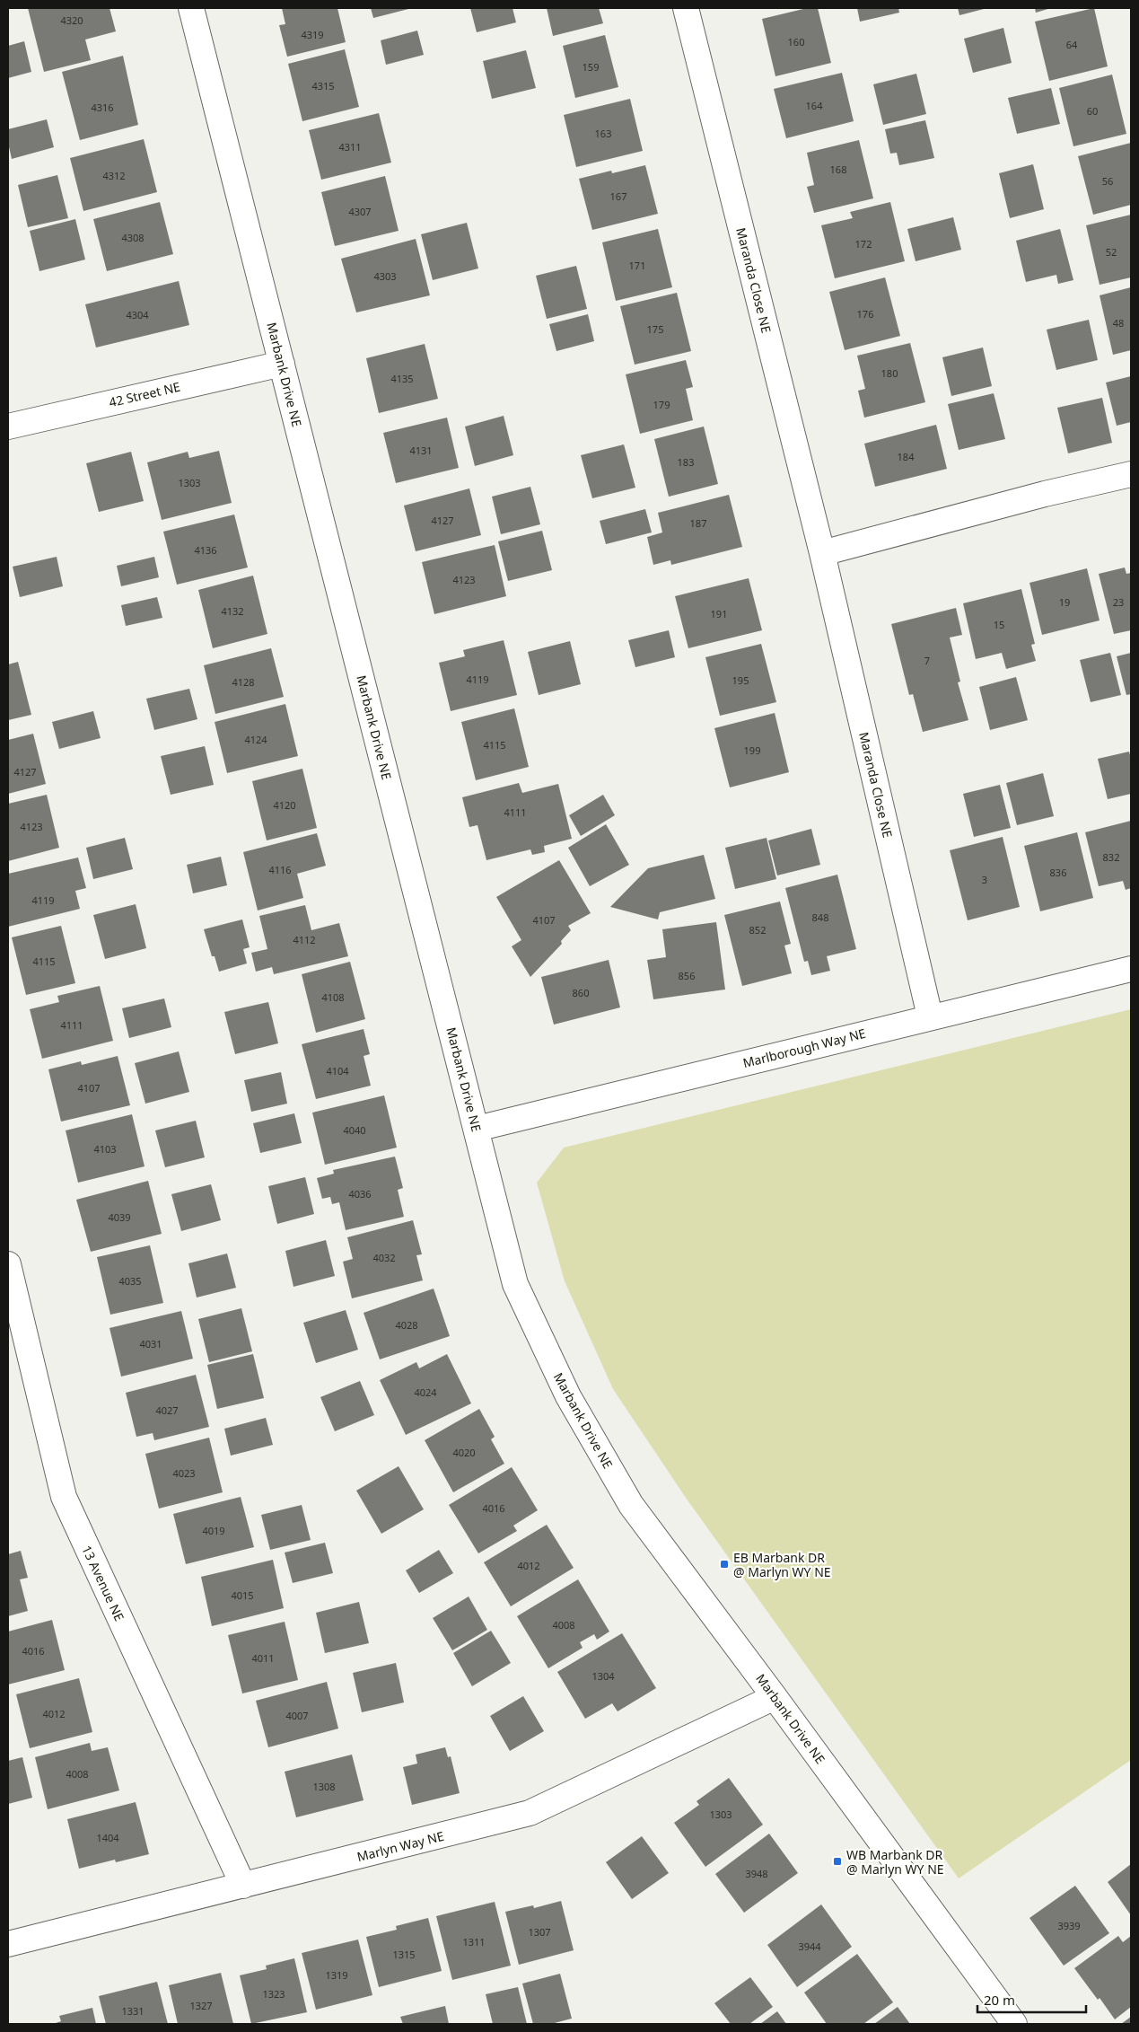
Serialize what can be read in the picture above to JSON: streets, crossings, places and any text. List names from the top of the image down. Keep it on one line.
{"streets":{"street":["Maranda Close NE","Marbank Drive NE","42 Street NE","Marlborough Way NE","13 Avenue NE","Marlyn Way NE"]},"crossings":[["Maranda Close NE","Marlborough Way NE"],["Marbank Drive NE","42 Street NE"],["Marbank Drive NE","Marlborough Way NE"],["Marbank Drive NE","Marlyn Way NE"],["13 Avenue NE","Marlyn Way NE"]],"places":{"transit":["EB Marbank DR @ Marlyn WY NE","WB Marbank DR @ Marlyn WY NE"]},"house_numbers":["4320","4319","160","64","159","4315","164","4316","60","163","4311","168","4312","56","167","4307","4308","172","52","171","4303","176","4304","48","175","180","4135","179","4131","184","183","1303","4127","187","4136","4123","19","23","4132","191","15","7","4119","195","4128","4124","4115","199","4127","4120","4111","4123","832","4116","836","3","4119","848","4107","852","4112","4115","856","860","4108","4111","4104","4107","4040","4103","4036","4039","4032","4035","4028","4031","4024","4027","4020","4023","4016","4019","4012","4015","4008","4016","4011","1304","4012","4007","4008","1308","1303","1404","3948","3939","1307","1311","3944","1315","1319","1323","1327","1331"],"scale_bar":"20 m"}
